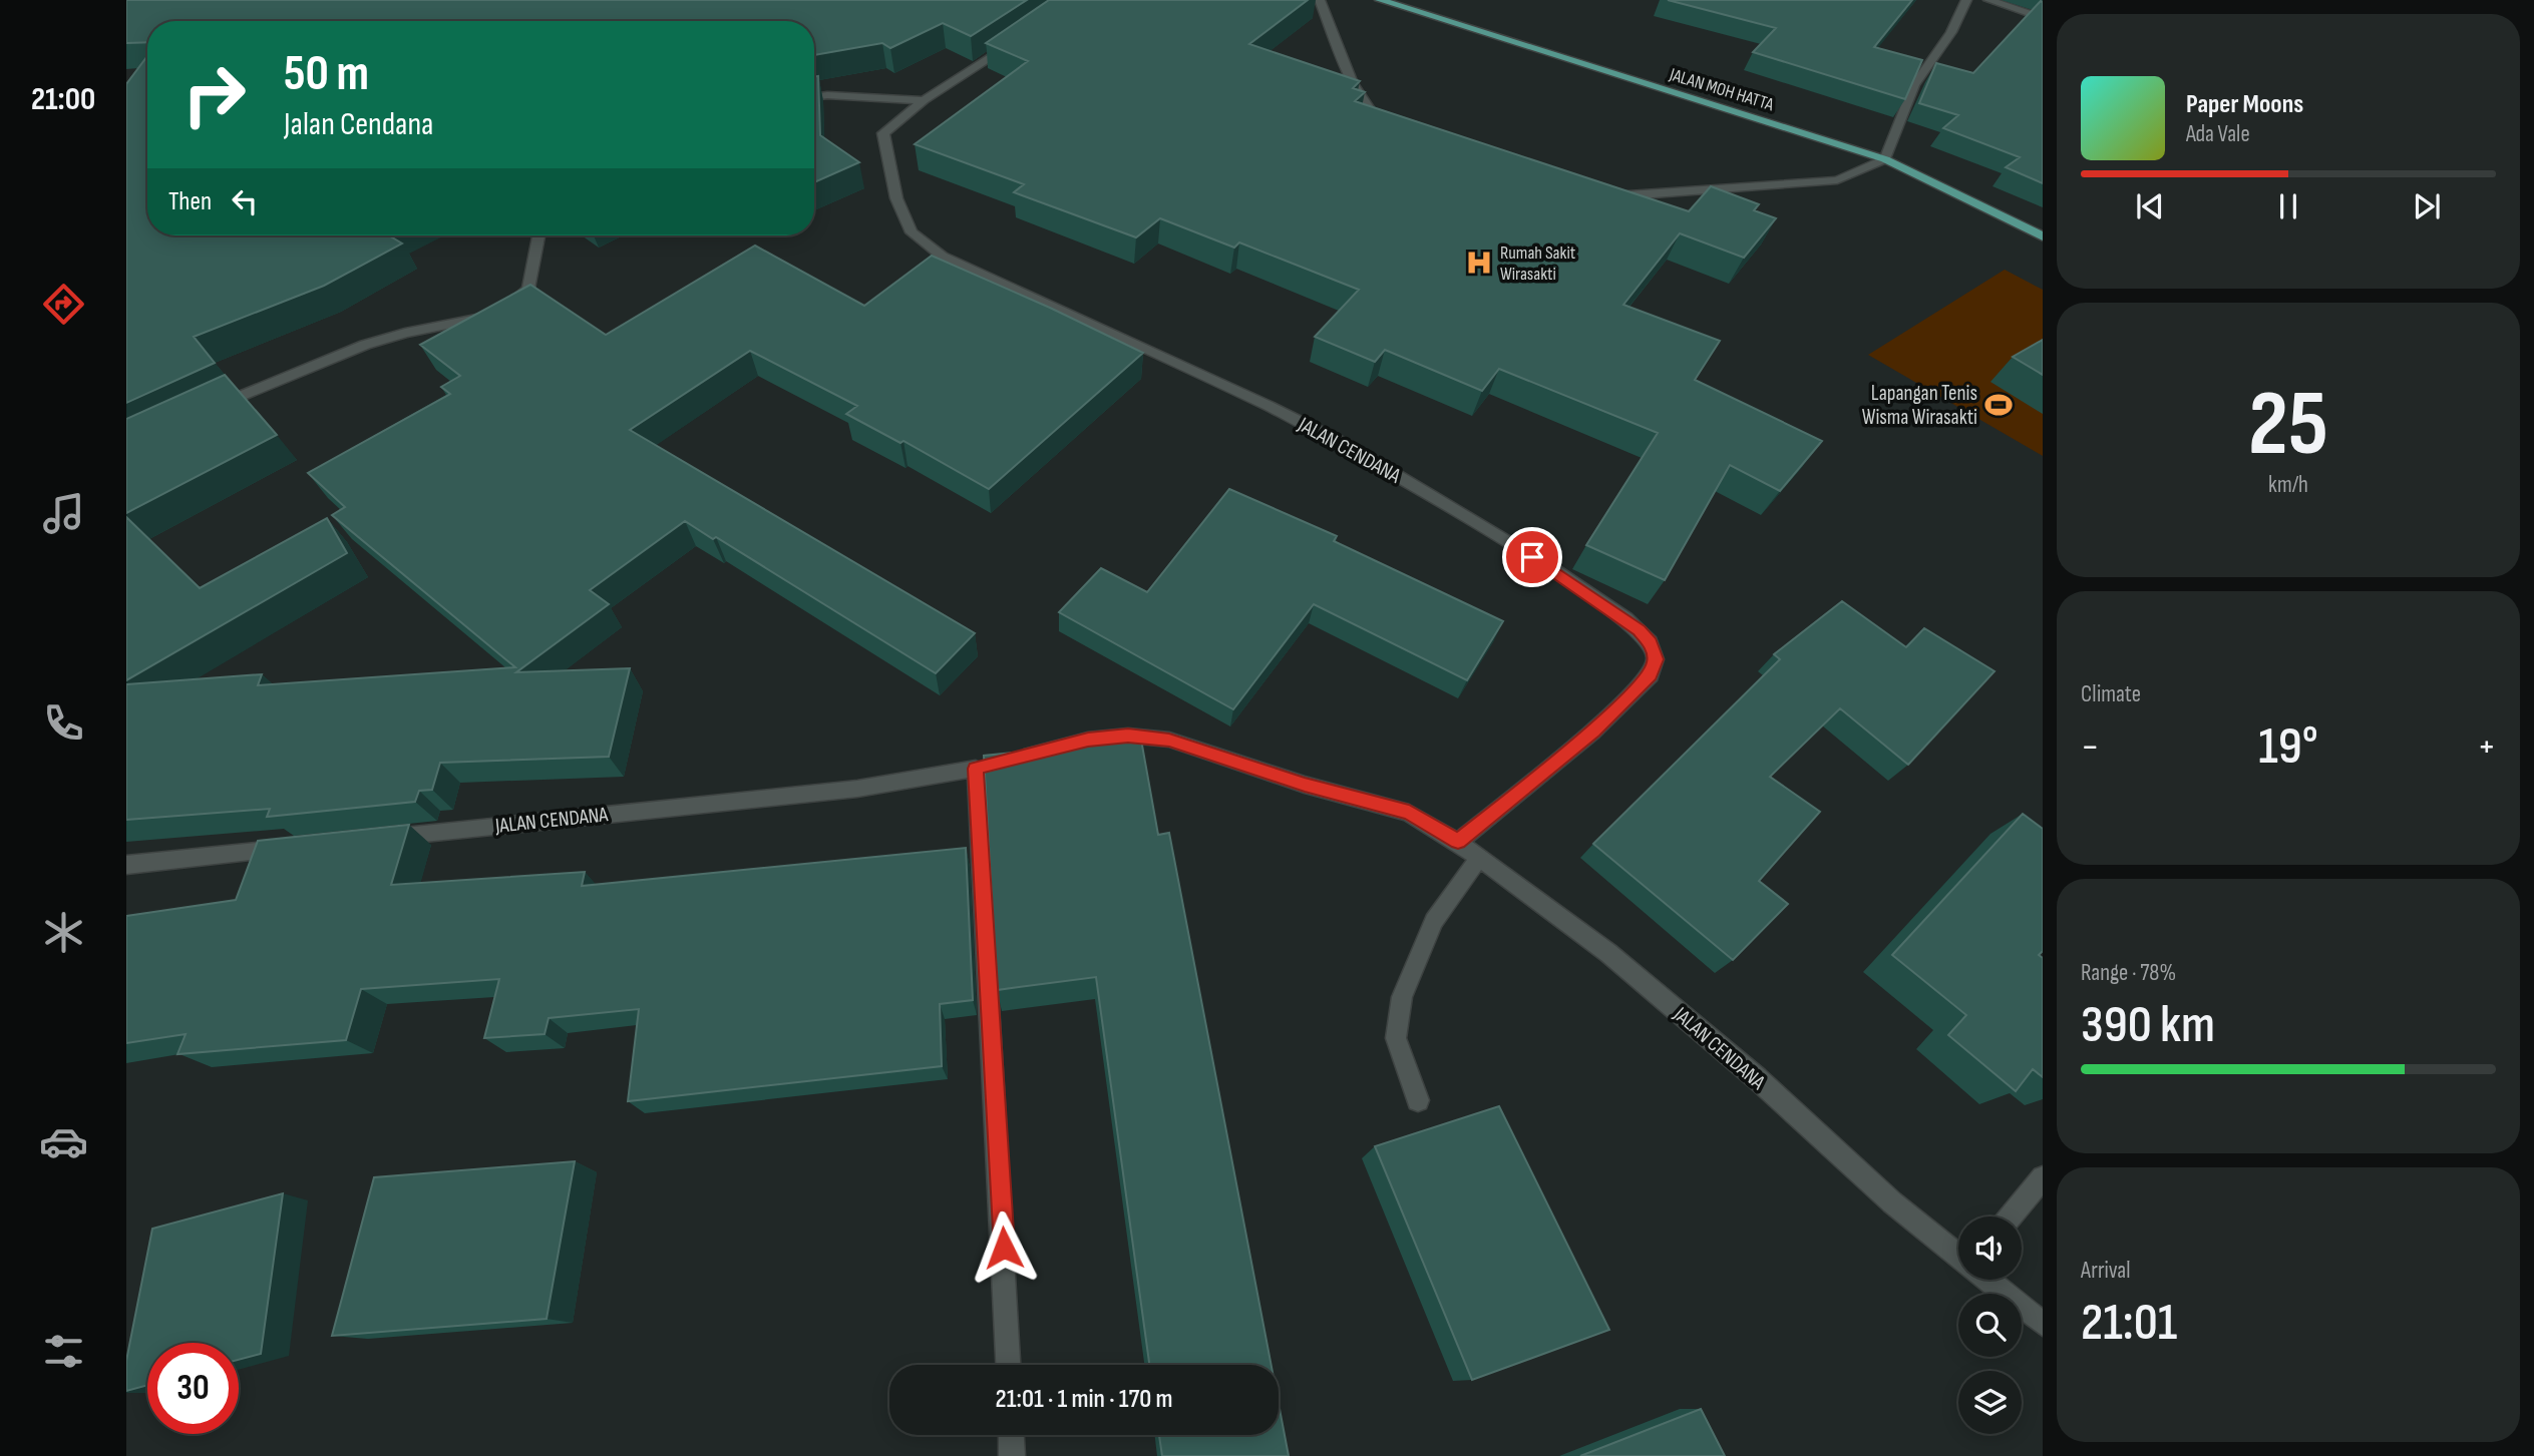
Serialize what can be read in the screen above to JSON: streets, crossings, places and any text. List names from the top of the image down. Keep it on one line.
{"streets":{"main road":["JALAN MOH HATTA"],"street":["JALAN CENDANA"]},"places":{"hospital":["Rumah Sakit Wirasakti"],"sports":["Lapangan Tenis Wisma Wirasakti"]},"page":{"tabs":"21:00","turn":["50 m","Jalan Cendana"],"song":["Paper Moons","Ada Vale"],"then":"Then","tile":[["25","km/h"],"Climate",["Range · 78%","390 km"],["Arrival","21:01"]],"heat":["−","19°","+"],"limit":"30","trip":"21:01 · 1 min · 170 m"}}
